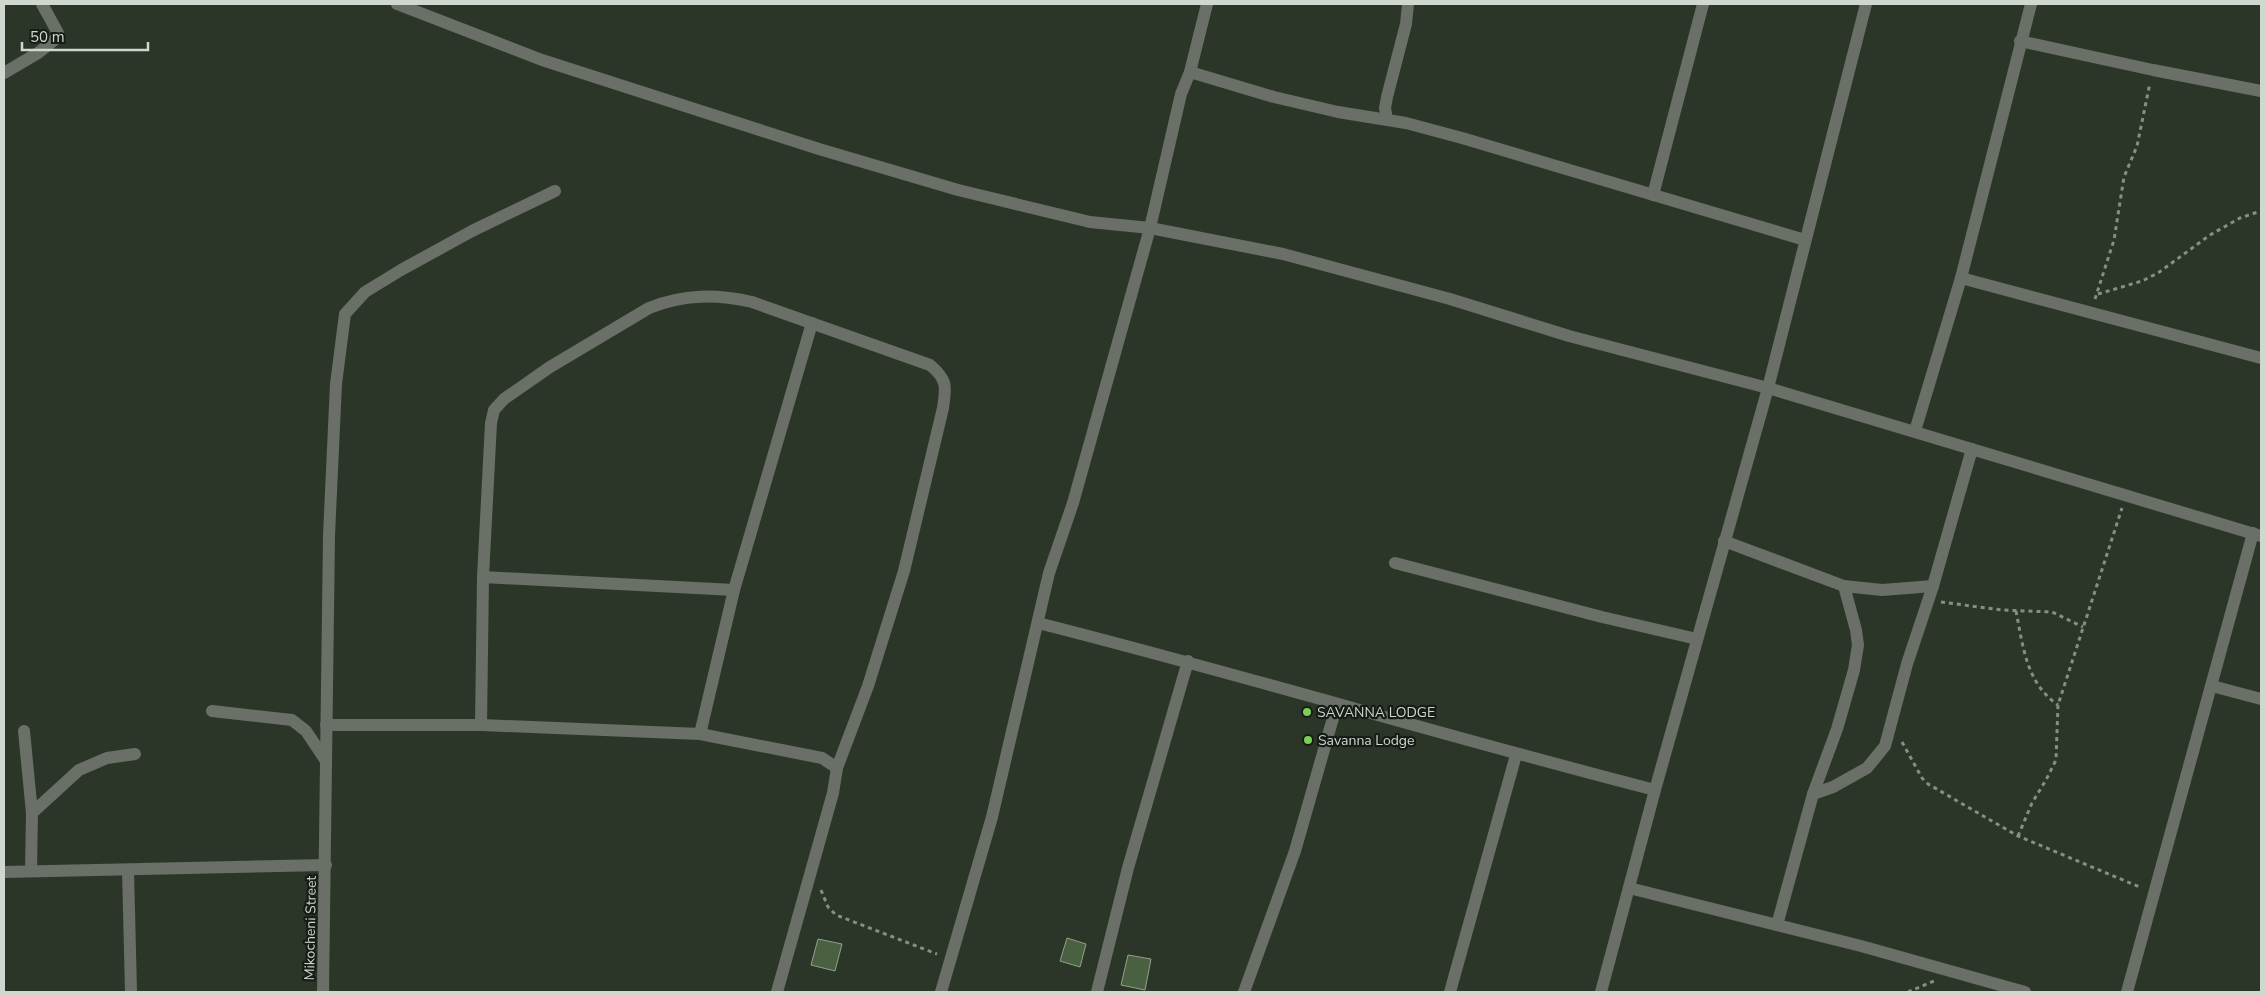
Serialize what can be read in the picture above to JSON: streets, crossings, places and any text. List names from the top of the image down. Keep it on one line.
{"streets":{"street":["Mikocheni Street"]},"places":["SAVANNA LODGE","Savanna Lodge"],"scale_bar":"50 m"}
